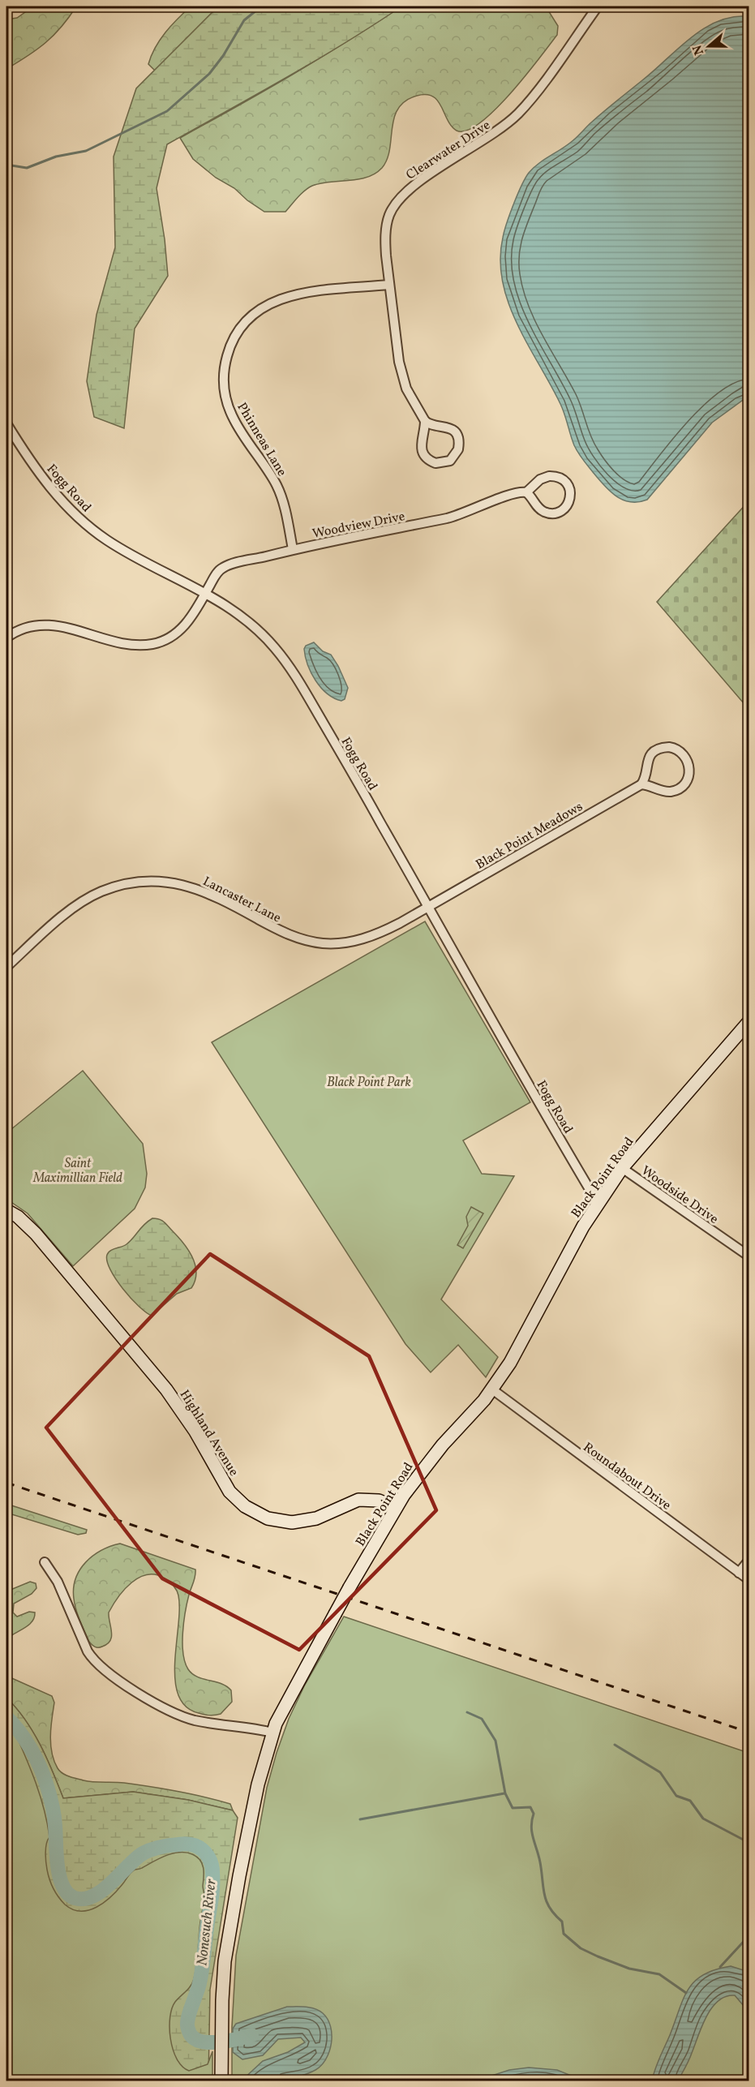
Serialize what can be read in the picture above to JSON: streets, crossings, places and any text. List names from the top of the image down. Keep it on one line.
{"streets":{"main road":["Black Point Road","Highland Avenue"],"street":["Clearwater Drive","Phinneas Lane","Fogg Road","Woodview Drive","Black Point Meadows","Lancaster Lane","Woodside Drive","Roundabout Drive"]},"crossings":[["Clearwater Drive","Phinneas Lane"],["Phinneas Lane","Woodview Drive"],["Fogg Road","Woodview Drive"],["Fogg Road","Black Point Meadows"],["Fogg Road","Lancaster Lane"],["Fogg Road","Black Point Road"],["Black Point Meadows","Lancaster Lane"],["Black Point Road","Woodside Drive"],["Black Point Road","Highland Avenue"],["Black Point Road","Roundabout Drive"]],"water":["Nonesuch River"],"parks":["Black Point Park","Saint Maximillian Field"],"north":"left"}
